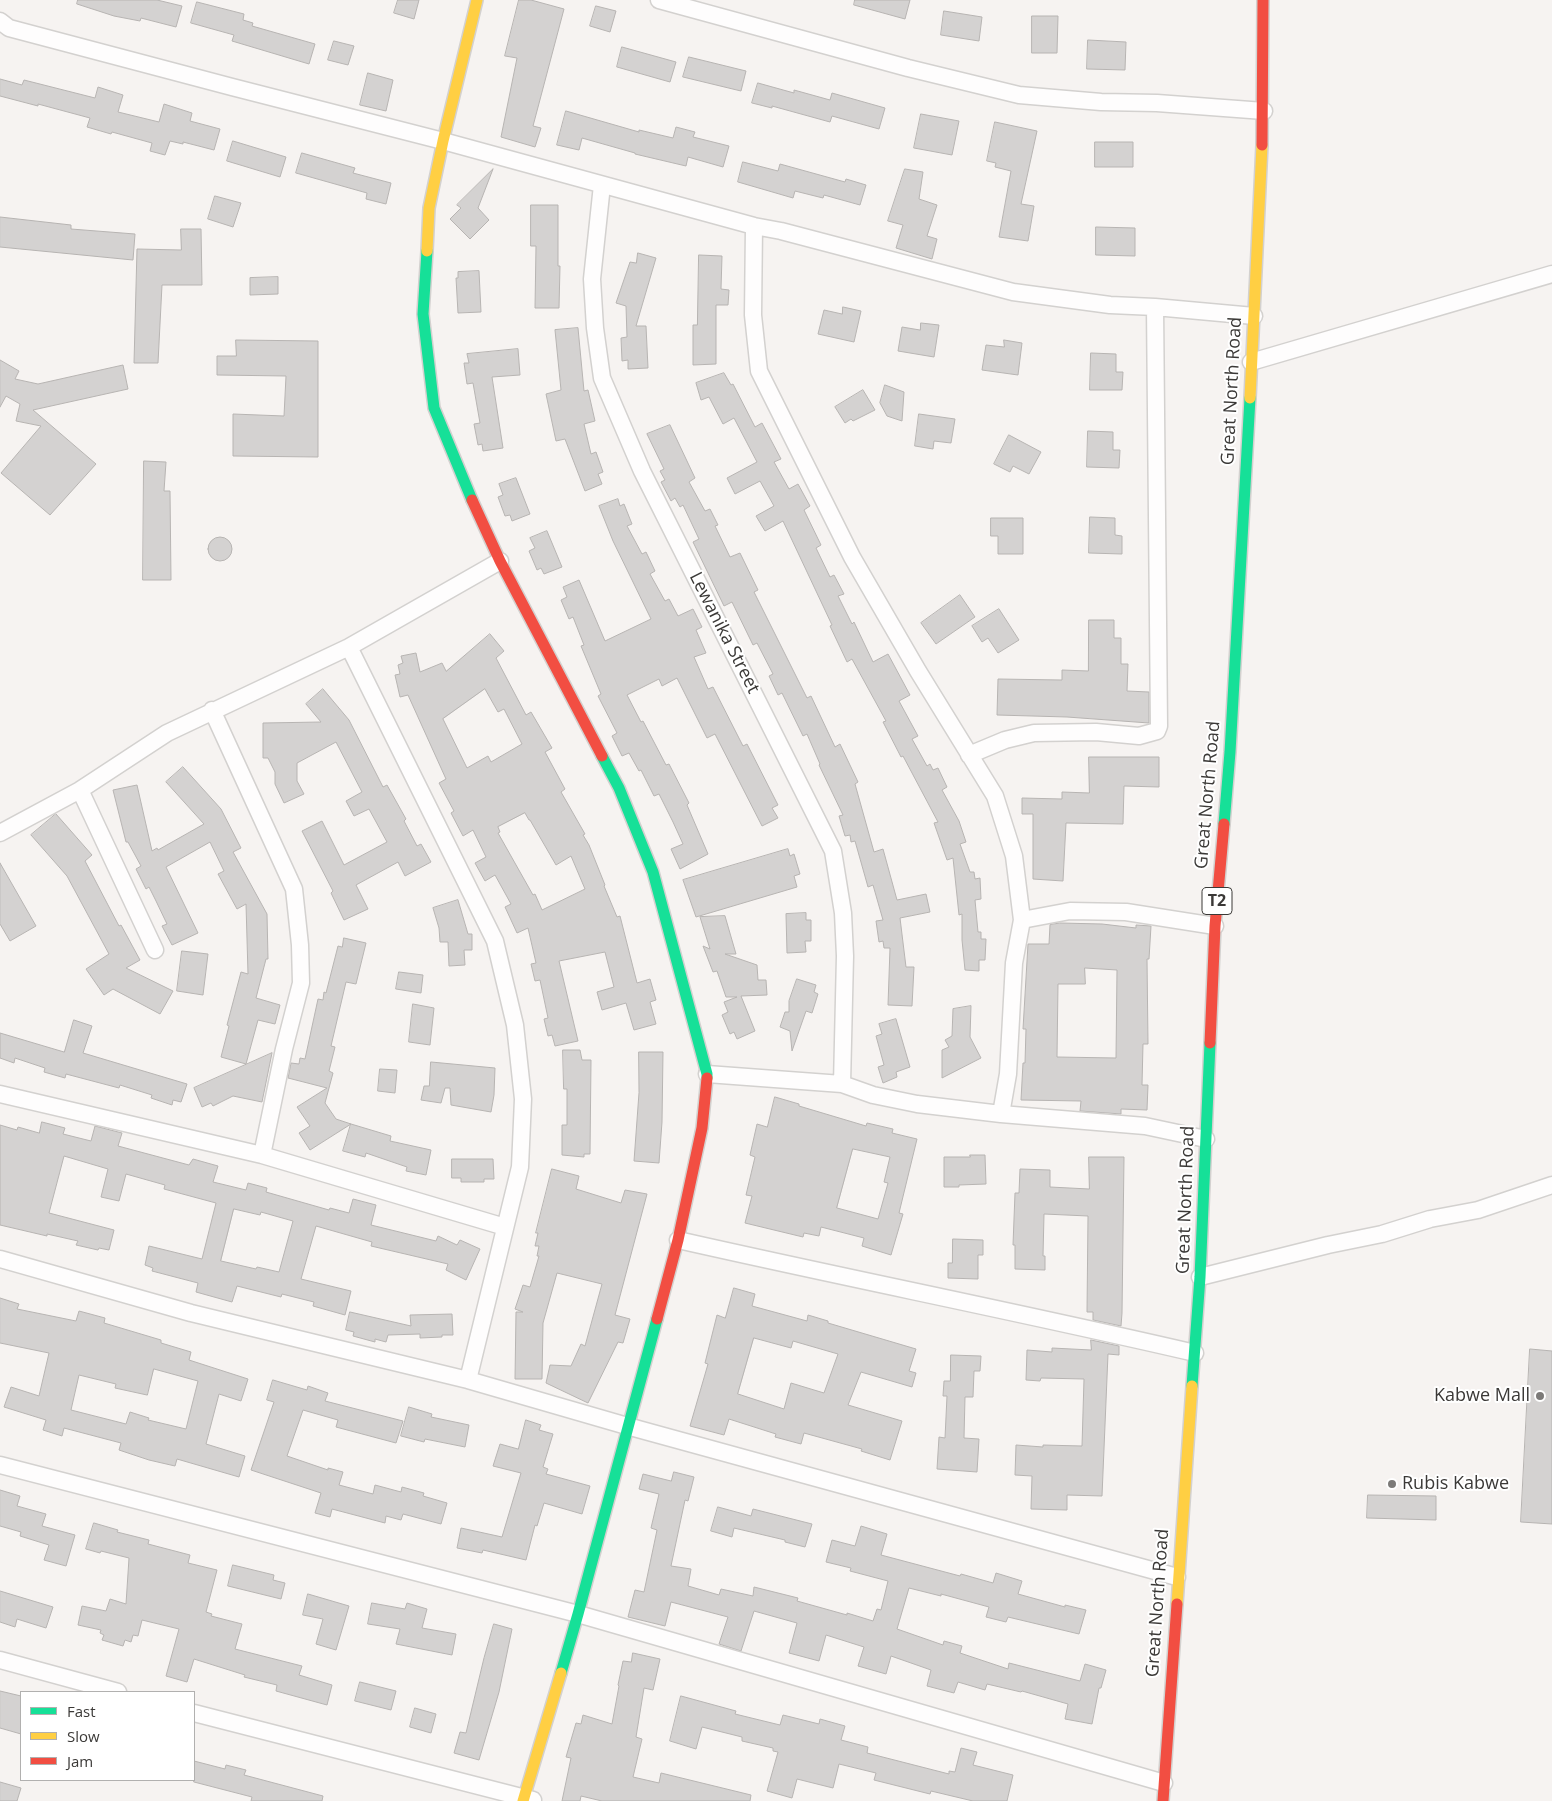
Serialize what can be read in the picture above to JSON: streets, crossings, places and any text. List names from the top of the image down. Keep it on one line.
{"streets":{"main road":["Great North Road","T2"],"street":["Lewanika Street"]},"places":["Kabwe Mall","Rubis Kabwe"],"legend":["Fast","Slow","Jam"]}
